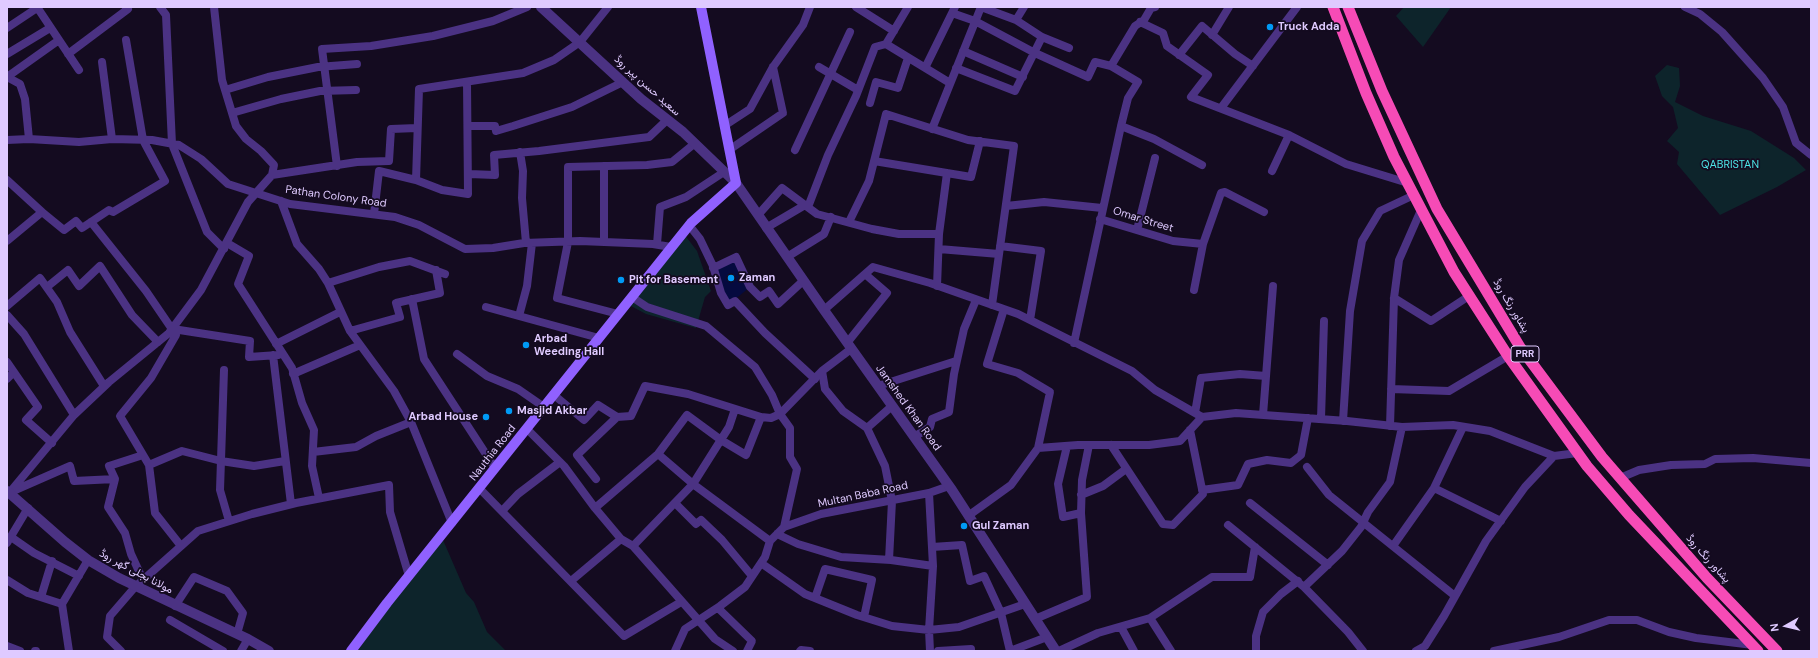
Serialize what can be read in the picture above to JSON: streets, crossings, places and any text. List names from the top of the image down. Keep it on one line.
{"streets":{"highway":["پشاور رنگ روڈ","PRR"],"main road":["Nauthia Road"],"street":["سعید حسن پیر روڈ","Pathan Colony Road","Omar Street","Jamshed Khan Road","Multan Baba Road","مولانا بجلی گھر روڈ"]},"crossings":[["سعید حسن پیر روڈ","Jamshed Khan Road"],["سعید حسن پیر روڈ","Nauthia Road"],["Pathan Colony Road","Nauthia Road"],["Jamshed Khan Road","Nauthia Road"],["Jamshed Khan Road","Multan Baba Road"]],"parks":["QABRISTAN"],"places":["Truck Adda","Zaman","Pit for Basement","Arbad Weeding Hall","Masjid Akbar","Arbad House","Gul Zaman"],"north":"left"}
